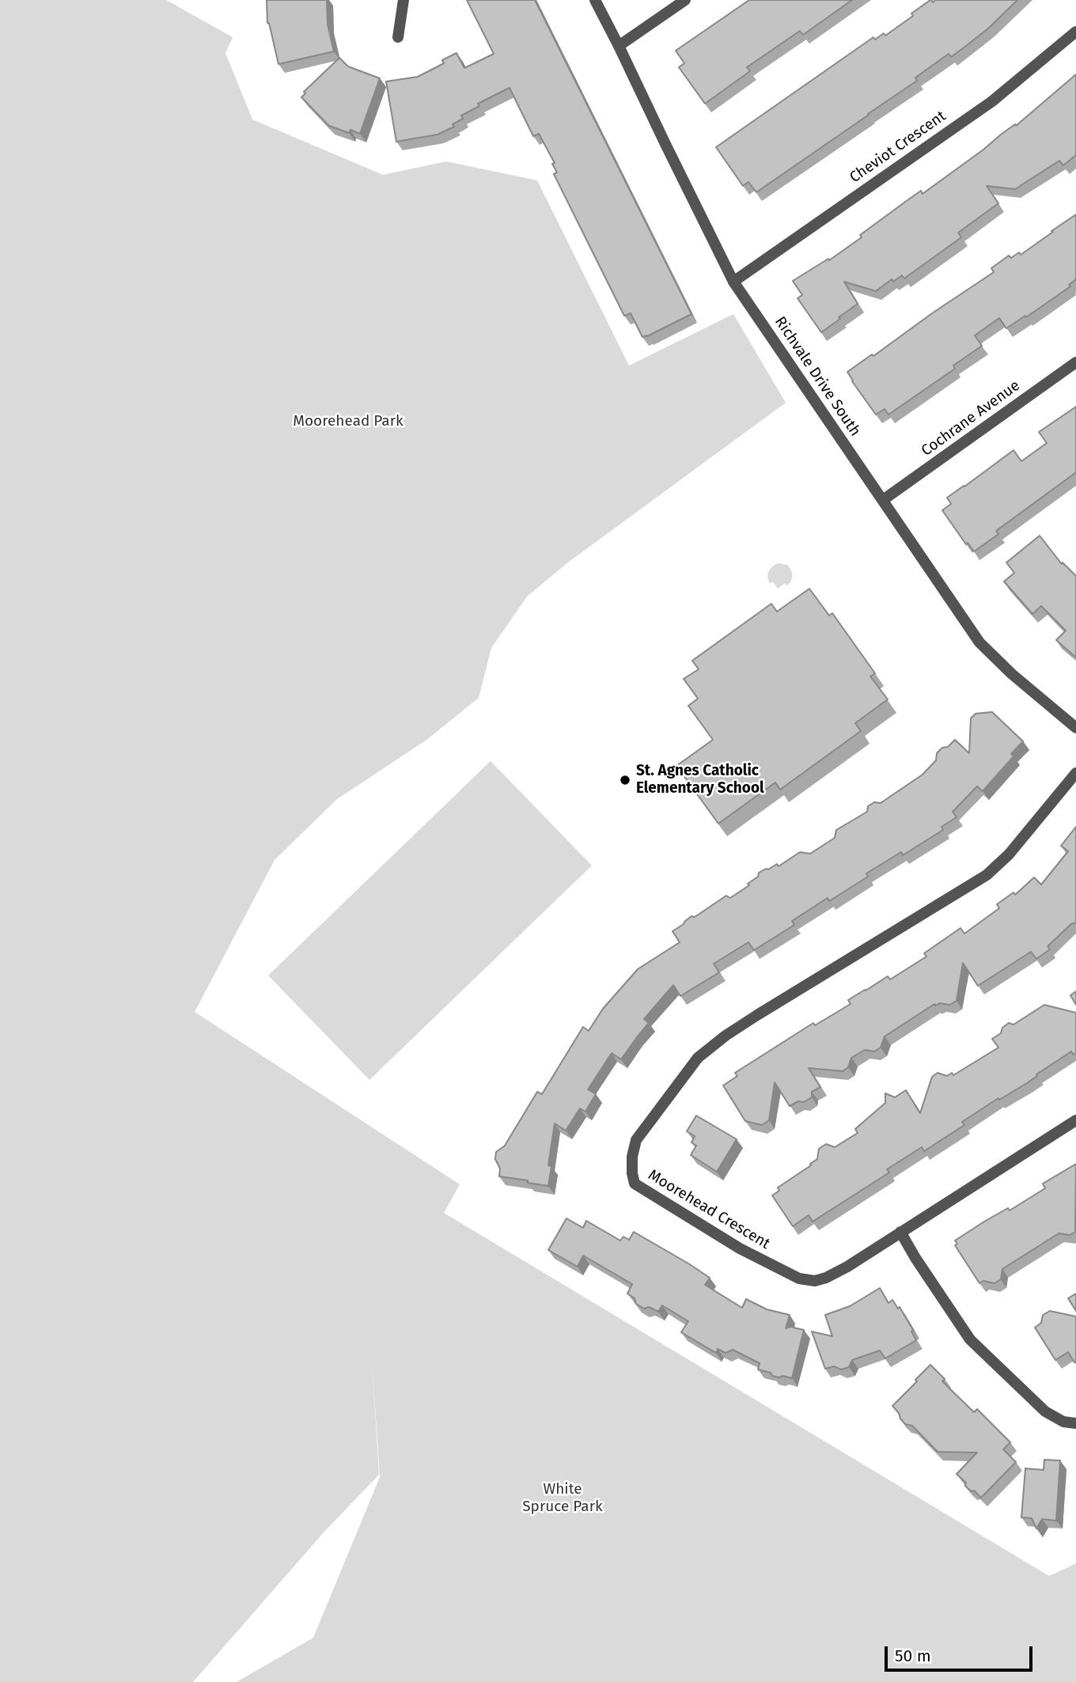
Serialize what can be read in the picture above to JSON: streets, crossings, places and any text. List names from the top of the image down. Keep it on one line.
{"streets":{"street":["Cheviot Crescent","Richvale Drive South","Cochrane Avenue","Moorehead Crescent"]},"crossings":[["Cheviot Crescent","Richvale Drive South"],["Richvale Drive South","Cochrane Avenue"]],"parks":["Moorehead Park","White Spruce Park"],"places":["St. Agnes Catholic Elementary School"],"scale_bar":"50 m"}
